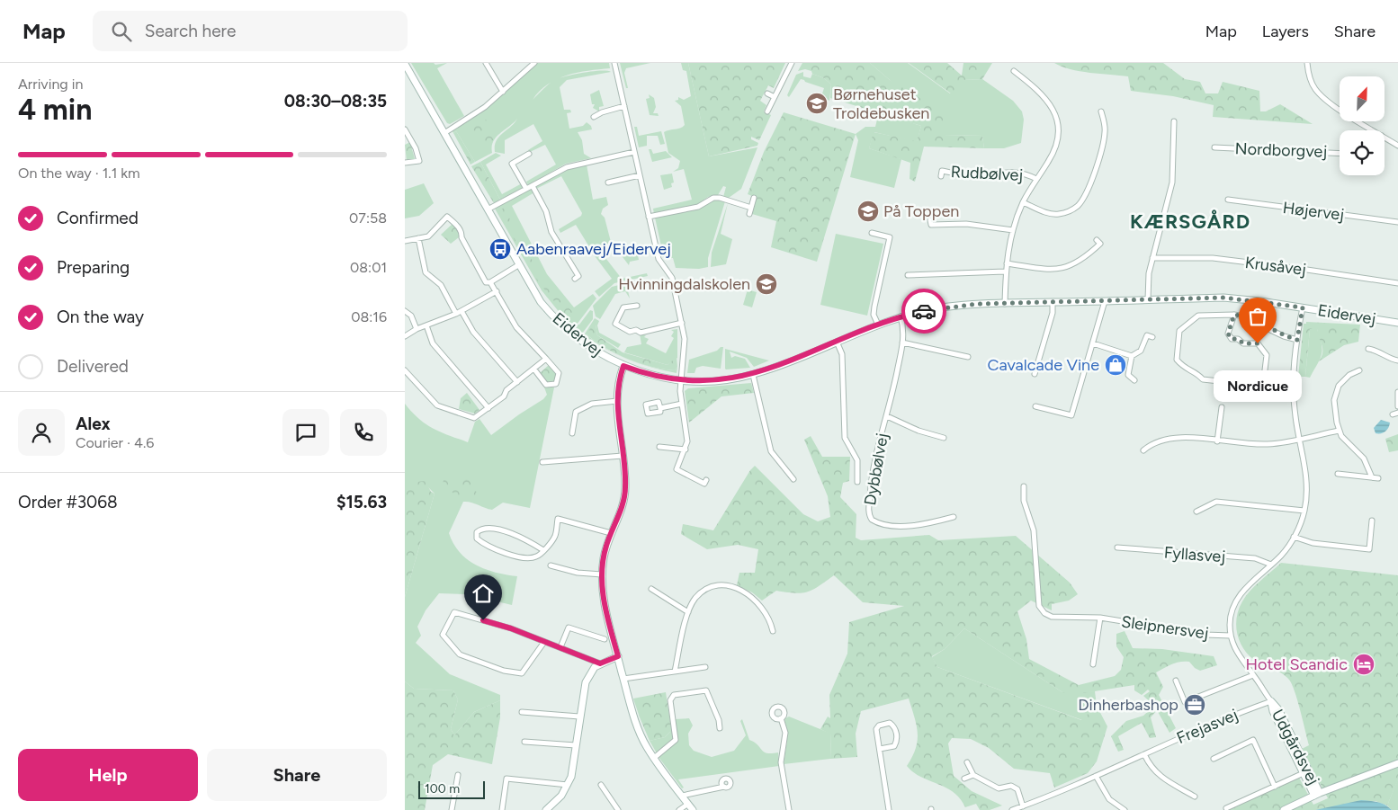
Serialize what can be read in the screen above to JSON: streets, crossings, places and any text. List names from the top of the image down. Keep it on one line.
{"streets":{"street":["Nordborgvej","Rudbølvej","Højervej","Krusåvej","Eidervej","Dybbølvej","Fyllasvej","Sleipnersvej","Frejasvej","Udgårdsvej"]},"crossings":[["Rudbølvej","Eidervej"],["Eidervej","Dybbølvej"],["Eidervej","Udgårdsvej"],["Fyllasvej","Udgårdsvej"],["Sleipnersvej","Udgårdsvej"],["Frejasvej","Udgårdsvej"]],"districts":["KÆRSGÅRD"],"places":{"school or university":["Børnehuset Troldebusken","På Toppen","Hvinningdalskolen"],"bus stop":["Aabenraavej/Eidervej"],"other":["Nordicue"],"shop":["Cavalcade Vine"],"hotel":["Hotel Scandic"],"office":["Dinherbashop"]},"scale_bar":"100 m","north":"top right","page":{"header":"Map","search":"Search here","nav":["Map","Layers","Share"],"heading":["4 min","Arriving in","08:30–08:35"],"panel":["Alex","Courier · 4.6","Order #3068","$15.63"],"bar":"On the way · 1.1 km","list":[["Confirmed","07:58"],["Preparing","08:01"],["On the way","08:16"],"Delivered"],"bubble":"Nordicue","buttons":["Help","Share"],"scale":"100 m"}}
